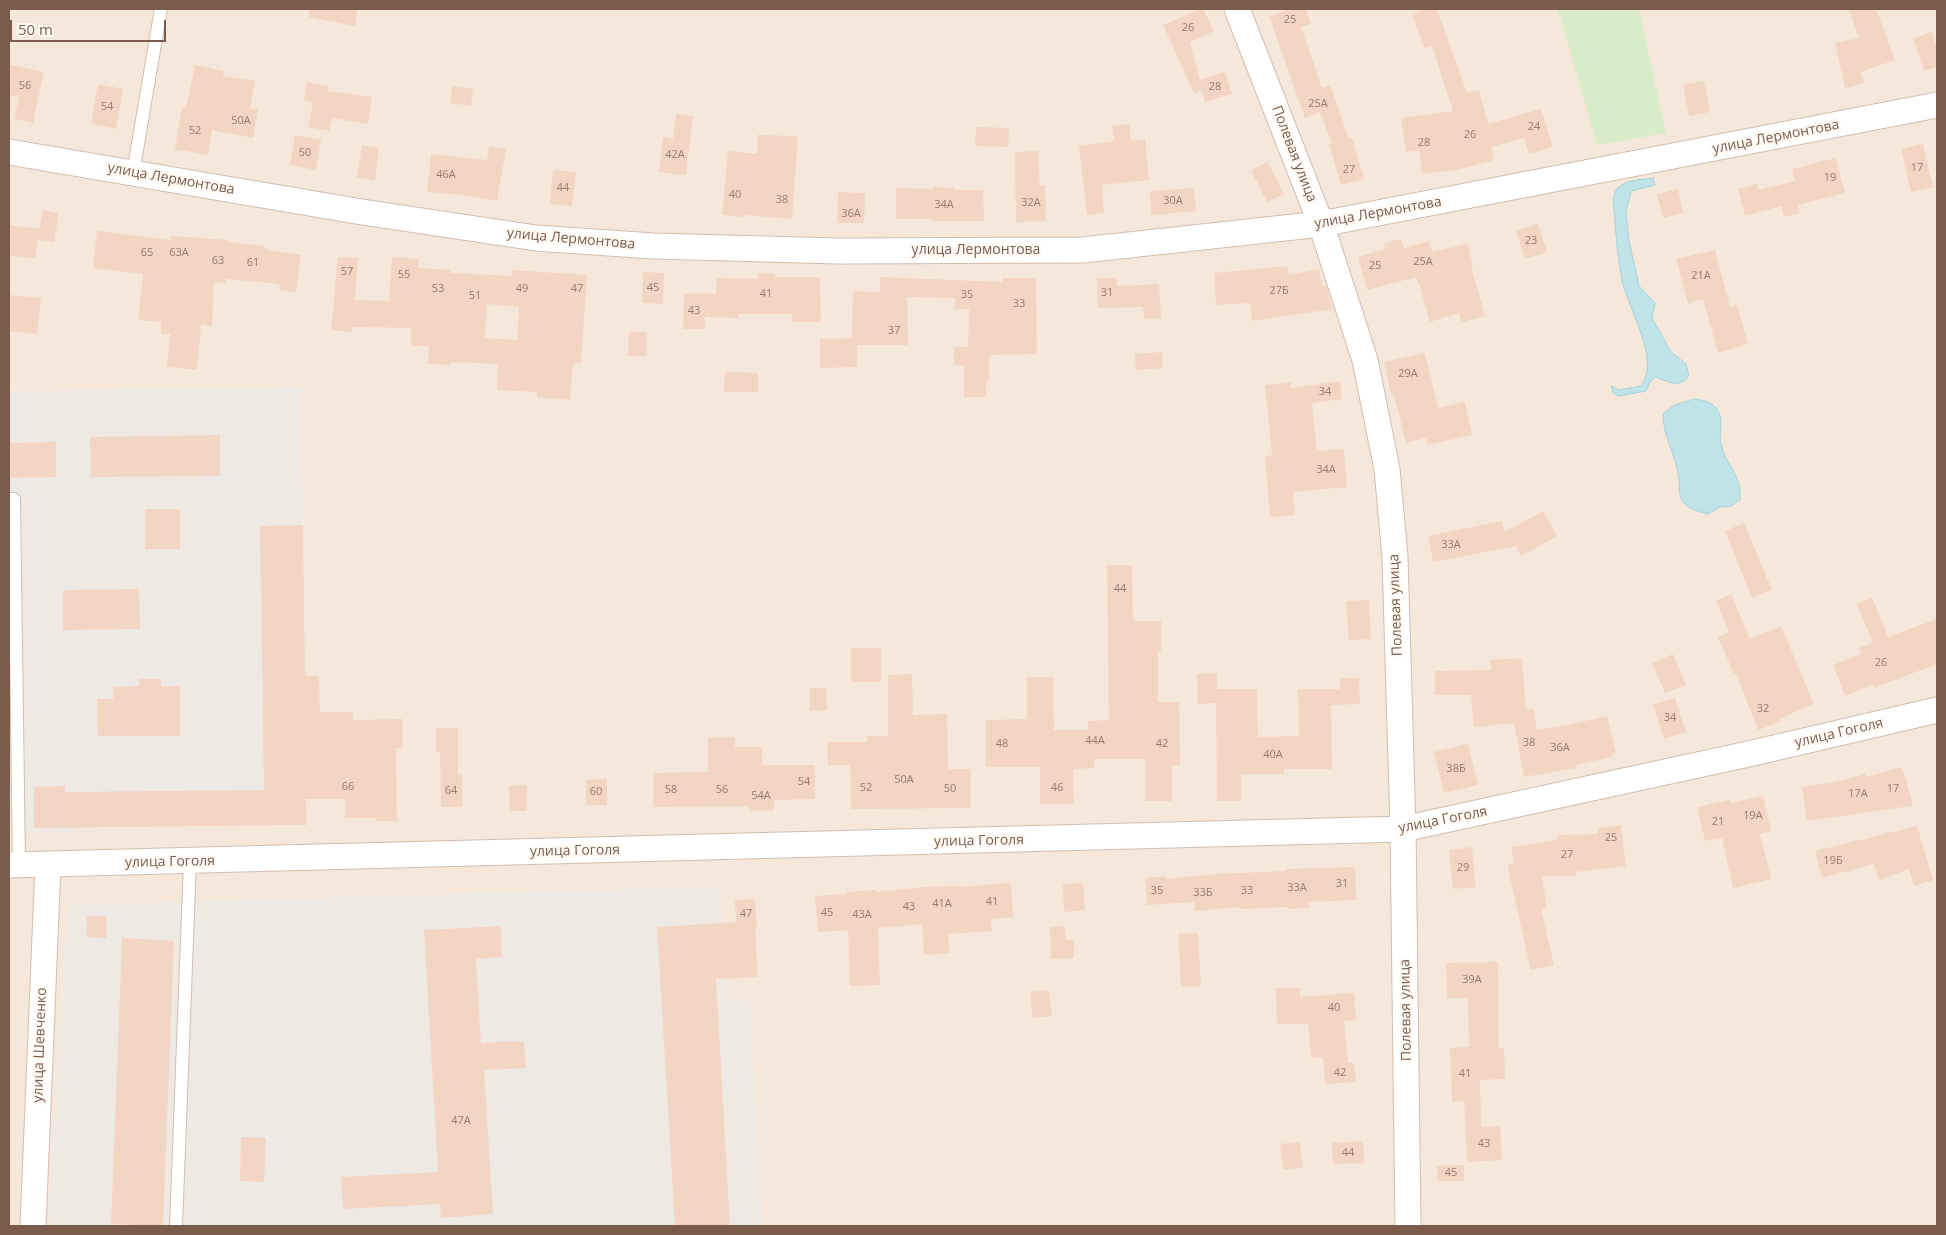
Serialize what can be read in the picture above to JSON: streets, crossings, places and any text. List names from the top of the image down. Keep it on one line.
{"streets":{"street":["улица Лермонтова","Полевая улица","улица Гоголя","улица Шевченко"]},"crossings":[["улица Лермонтова","Полевая улица"],["Полевая улица","улица Гоголя"],["улица Гоголя","улица Шевченко"]],"house_numbers":["25","26","56","28","25А","54","50А","24","52","26","28","50","42А","17","27","46А","19","44","40","38","30А","32А","34А","36А","23","65","63А","63","25А","61","25","57","55","21А","45","53","49","47","27Б","31","41","35","51","33","43","37","29А","34","34А","33А","44","26","32","34","44А","38","48","42","36А","40А","38Б","50А","54","66","52","46","50","17","58","56","64","60","17А","54А","19А","21","25","27","19Б","29","31","33А","35","33","33Б","41","41А","43","45","47","43А","39А","40","42","41","47А","43","44","45"],"scale_bar":"50 m"}
